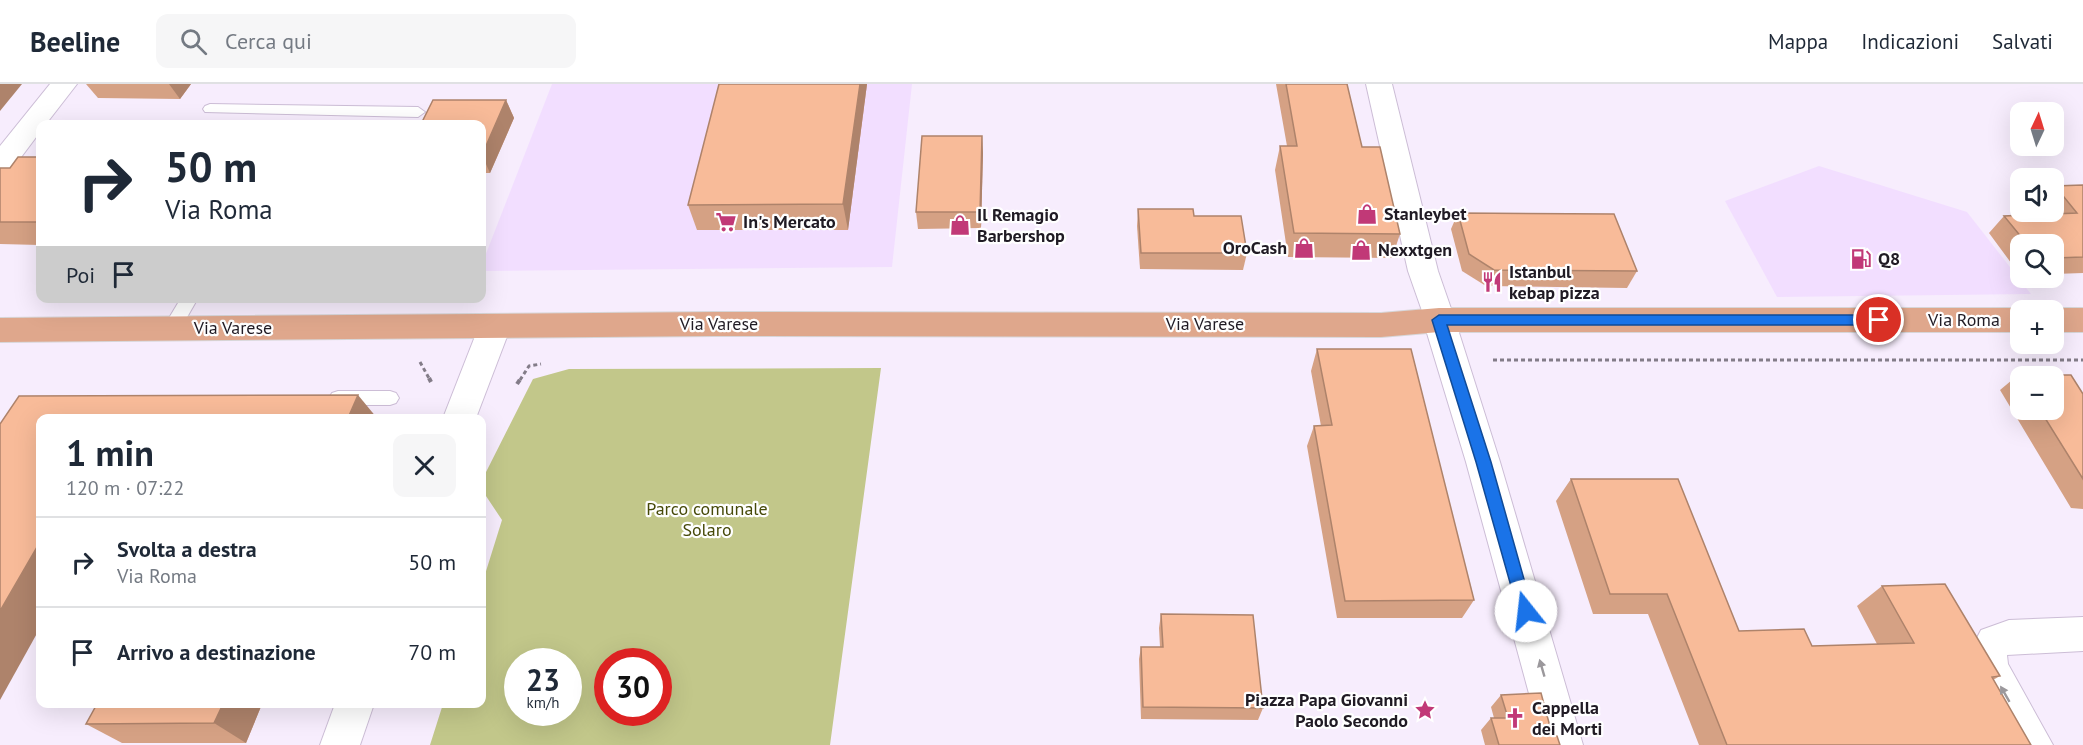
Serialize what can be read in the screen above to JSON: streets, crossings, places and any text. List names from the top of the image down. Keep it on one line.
{"streets":{"main road":["Via Roma","Via Varese"]},"crossings":[["Via Roma","Via Varese"]],"parks":["Parco comunale Solaro"],"places":{"shop":["Stanleybet","Il Remagio Barbershop","OroCash","Nexxtgen"],"supermarket":["In's Mercato"],"fuel station":["Q8"],"restaurant":["Istanbul kebap pizza"],"place":["Piazza Papa Giovanni Paolo Secondo"],"church":["Cappella dei Morti"]},"north":"top","page":{"header":"Beeline","search":"Cerca qui","nav":["Mappa","Indicazioni","Salvati"],"map_buttons":["+","−"],"turn":["50 m","Via Roma"],"then":"Poi","heading":["1 min","120 m · 07:22"],"list":[{"name":"Svolta a destra","note":"Via Roma","value":"50 m"},{"name":"Arrivo a destinazione","value":"70 m"}],"speed":"23 km/h","limit":"30"}}
